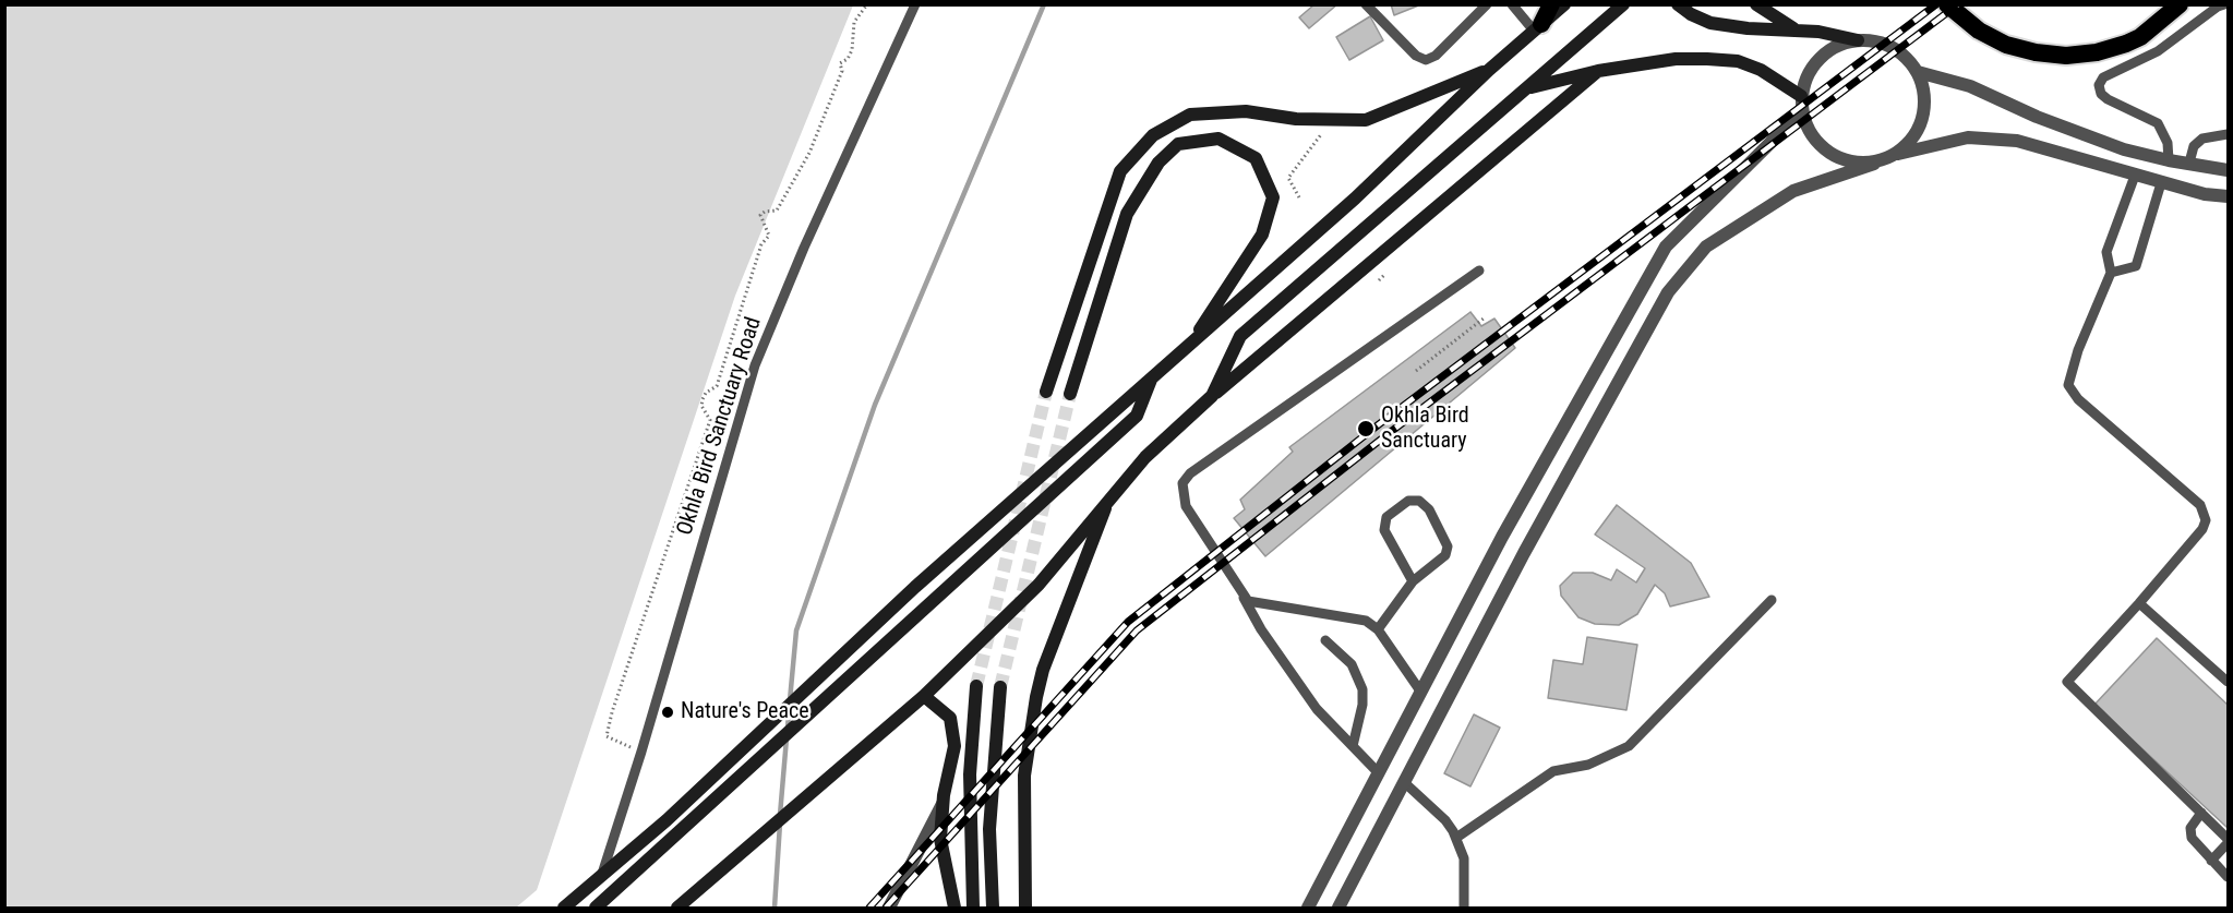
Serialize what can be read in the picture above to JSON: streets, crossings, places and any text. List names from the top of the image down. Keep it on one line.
{"streets":{"lane":["Okhla Bird Sanctuary Road"]},"places":["Okhla Bird Sanctuary","Nature's Peace"]}
